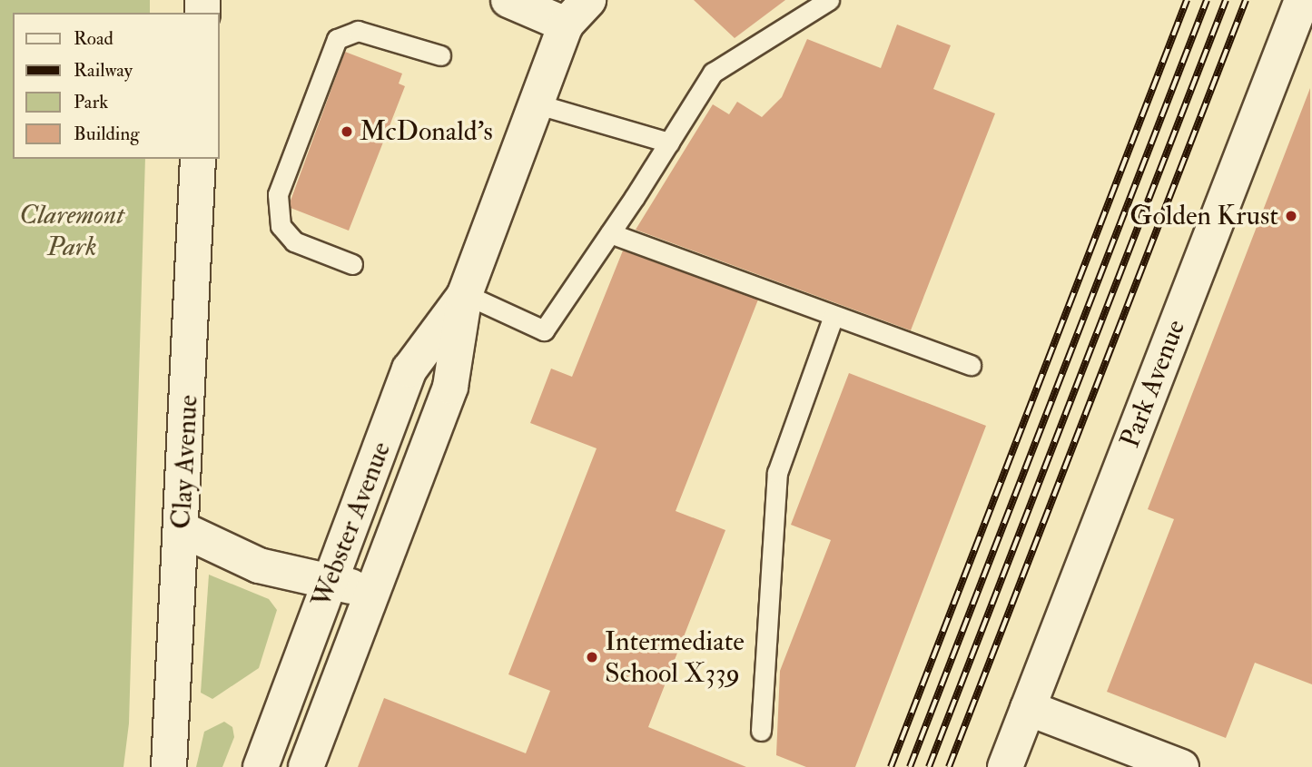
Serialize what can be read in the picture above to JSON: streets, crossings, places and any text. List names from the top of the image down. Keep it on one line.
{"streets":{"street":["Park Avenue","Clay Avenue","Webster Avenue"]},"parks":["Claremont Park"],"places":["McDonald's","Golden Krust","Intermediate School X339"],"legend":["Road","Railway","Park","Building"]}
